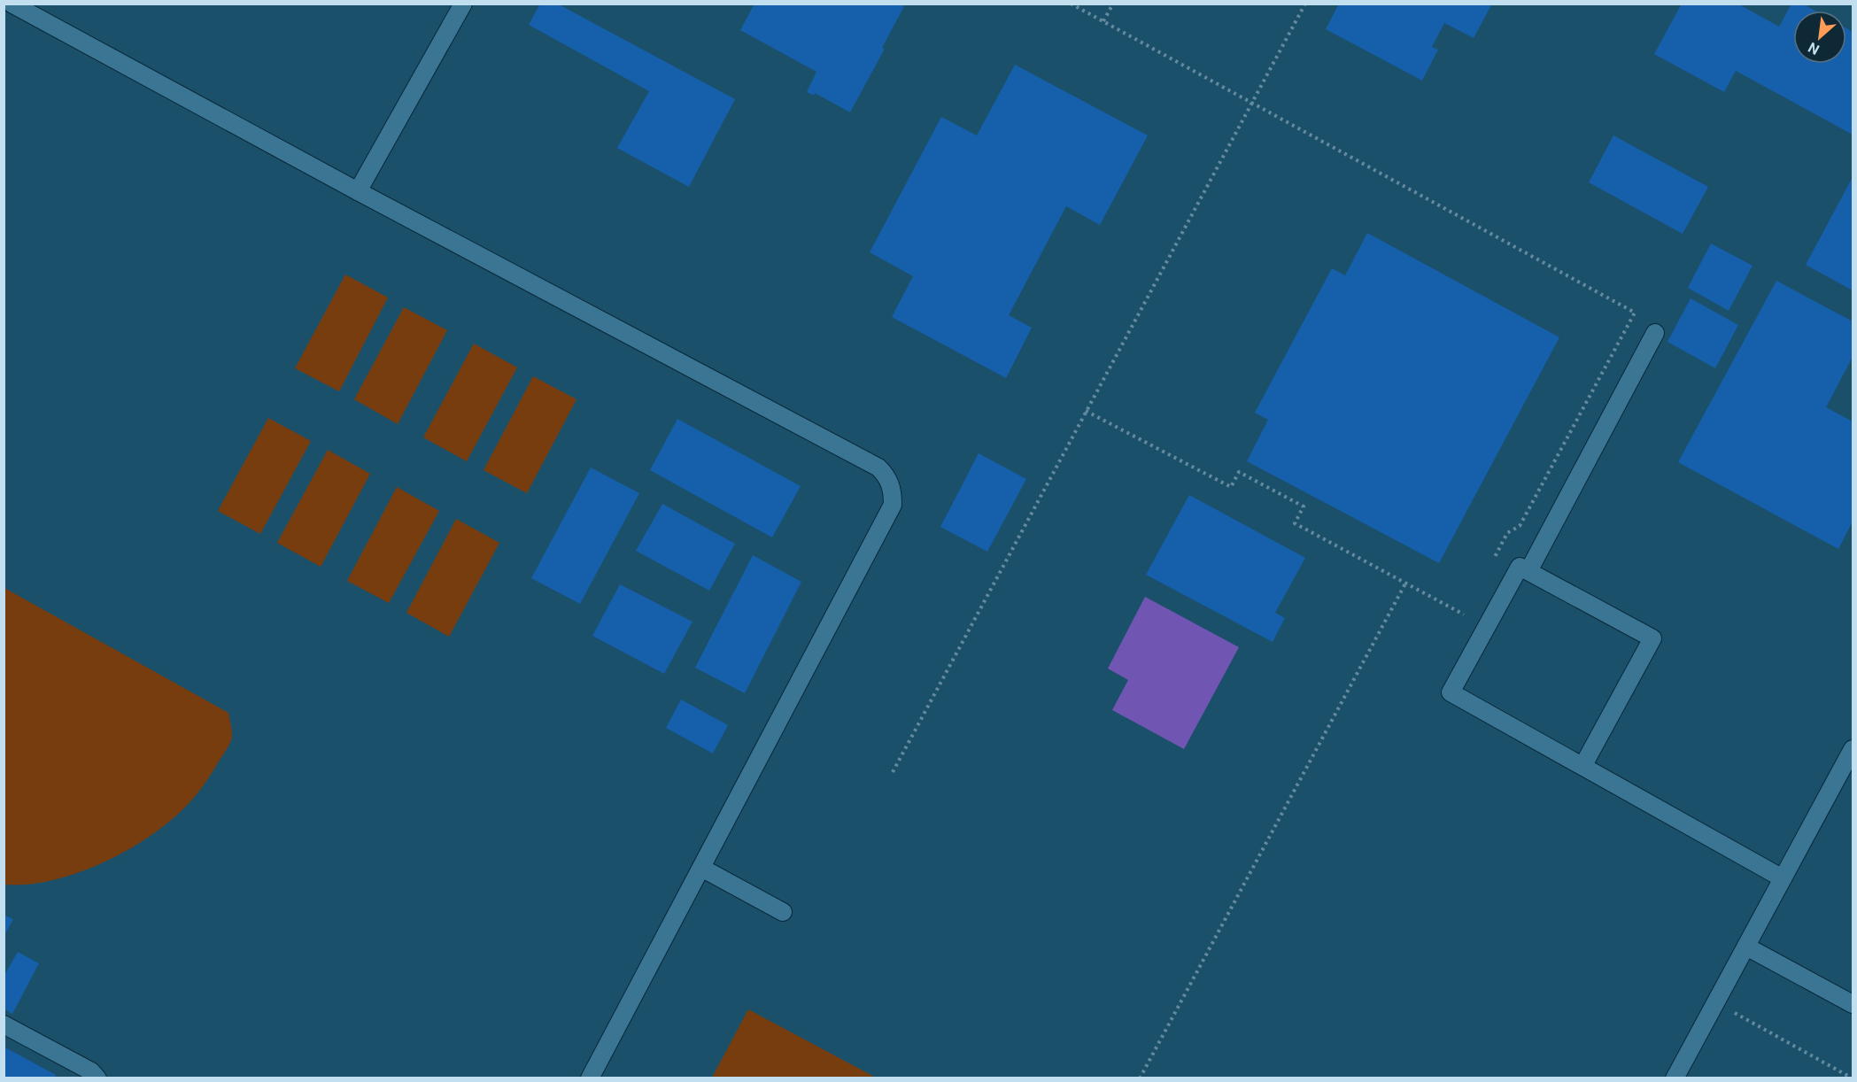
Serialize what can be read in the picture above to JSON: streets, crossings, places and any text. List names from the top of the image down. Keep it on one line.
{"north":"bottom left"}
